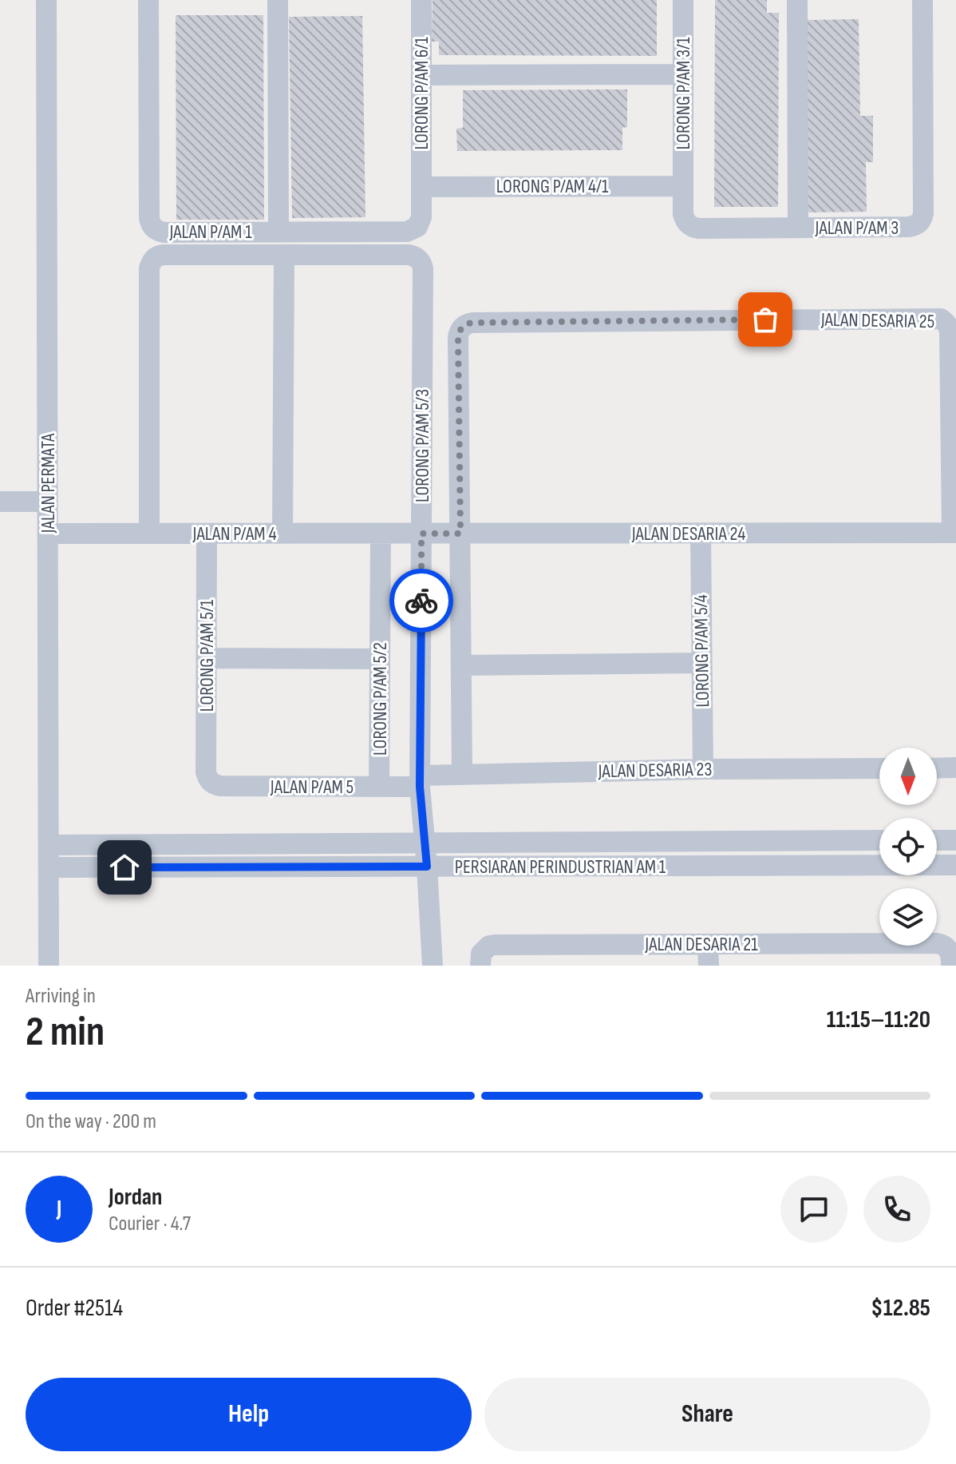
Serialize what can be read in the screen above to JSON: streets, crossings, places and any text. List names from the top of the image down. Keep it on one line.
{"streets":{"street":["LORONG P/AM 6/1","LORONG P/AM 3/1","LORONG P/AM 4/1","JALAN P/AM 3","JALAN P/AM 1","JALAN DESARIA 25","LORONG P/AM 5/3","JALAN PERMATA","JALAN P/AM 4","JALAN DESARIA 24","LORONG P/AM 5/4","LORONG P/AM 5/1","LORONG P/AM 5/2","JALAN DESARIA 23","JALAN P/AM 5","PERSIARAN PERINDUSTRIAN AM 1","JALAN DESARIA 21"]},"crossings":[["LORONG P/AM 6/1","LORONG P/AM 4/1"],["LORONG P/AM 6/1","JALAN P/AM 1"],["LORONG P/AM 3/1","LORONG P/AM 4/1"],["LORONG P/AM 3/1","JALAN P/AM 3"],["LORONG P/AM 4/1","JALAN P/AM 3"],["LORONG P/AM 4/1","JALAN P/AM 1"],["JALAN DESARIA 25","JALAN DESARIA 24"],["LORONG P/AM 5/3","JALAN P/AM 4"],["LORONG P/AM 5/3","JALAN DESARIA 24"],["LORONG P/AM 5/3","JALAN DESARIA 23"],["LORONG P/AM 5/3","JALAN P/AM 5"],["LORONG P/AM 5/3","PERSIARAN PERINDUSTRIAN AM 1"],["JALAN PERMATA","JALAN P/AM 4"],["JALAN PERMATA","PERSIARAN PERINDUSTRIAN AM 1"],["JALAN P/AM 4","JALAN DESARIA 24"],["JALAN P/AM 4","LORONG P/AM 5/1"],["JALAN P/AM 4","LORONG P/AM 5/2"],["JALAN DESARIA 24","LORONG P/AM 5/4"],["LORONG P/AM 5/4","JALAN DESARIA 23"],["LORONG P/AM 5/1","JALAN P/AM 5"],["LORONG P/AM 5/2","JALAN P/AM 5"],["JALAN DESARIA 23","JALAN P/AM 5"]],"north":"bottom","page":{"heading":["2 min","Arriving in","11:15–11:20"],"panel":["Jordan","Courier · 4.7","Order #2514","$12.85"],"bar":"On the way · 200 m","round":"J","buttons":["Help","Share"]}}
